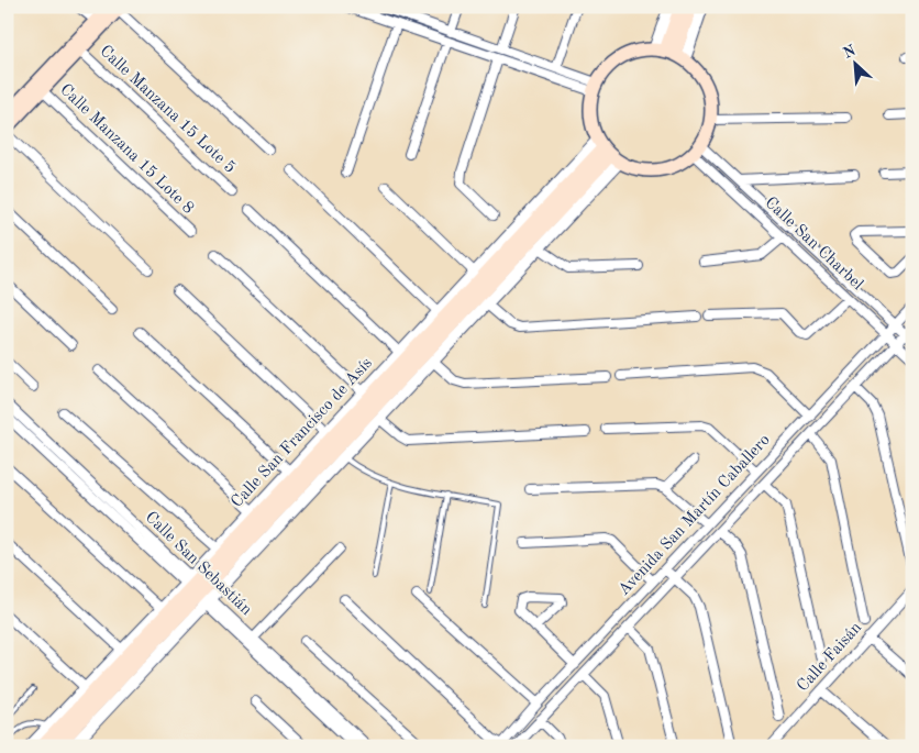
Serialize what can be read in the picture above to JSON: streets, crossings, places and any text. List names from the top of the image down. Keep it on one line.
{"streets":{"main road":["Calle San Francisco de Asís"],"street":["Calle Manzana 15 Lote 5","Calle Manzana 15 Lote 8","Calle San Charbel","Avenida San Martín Caballero","Calle San Sebastián","Calle Faisán"]},"crossings":[["Calle San Charbel","Calle San Francisco de Asís"],["Calle San Charbel","Avenida San Martín Caballero"],["Calle San Francisco de Asís","Calle San Sebastián"]],"north":"top left"}
